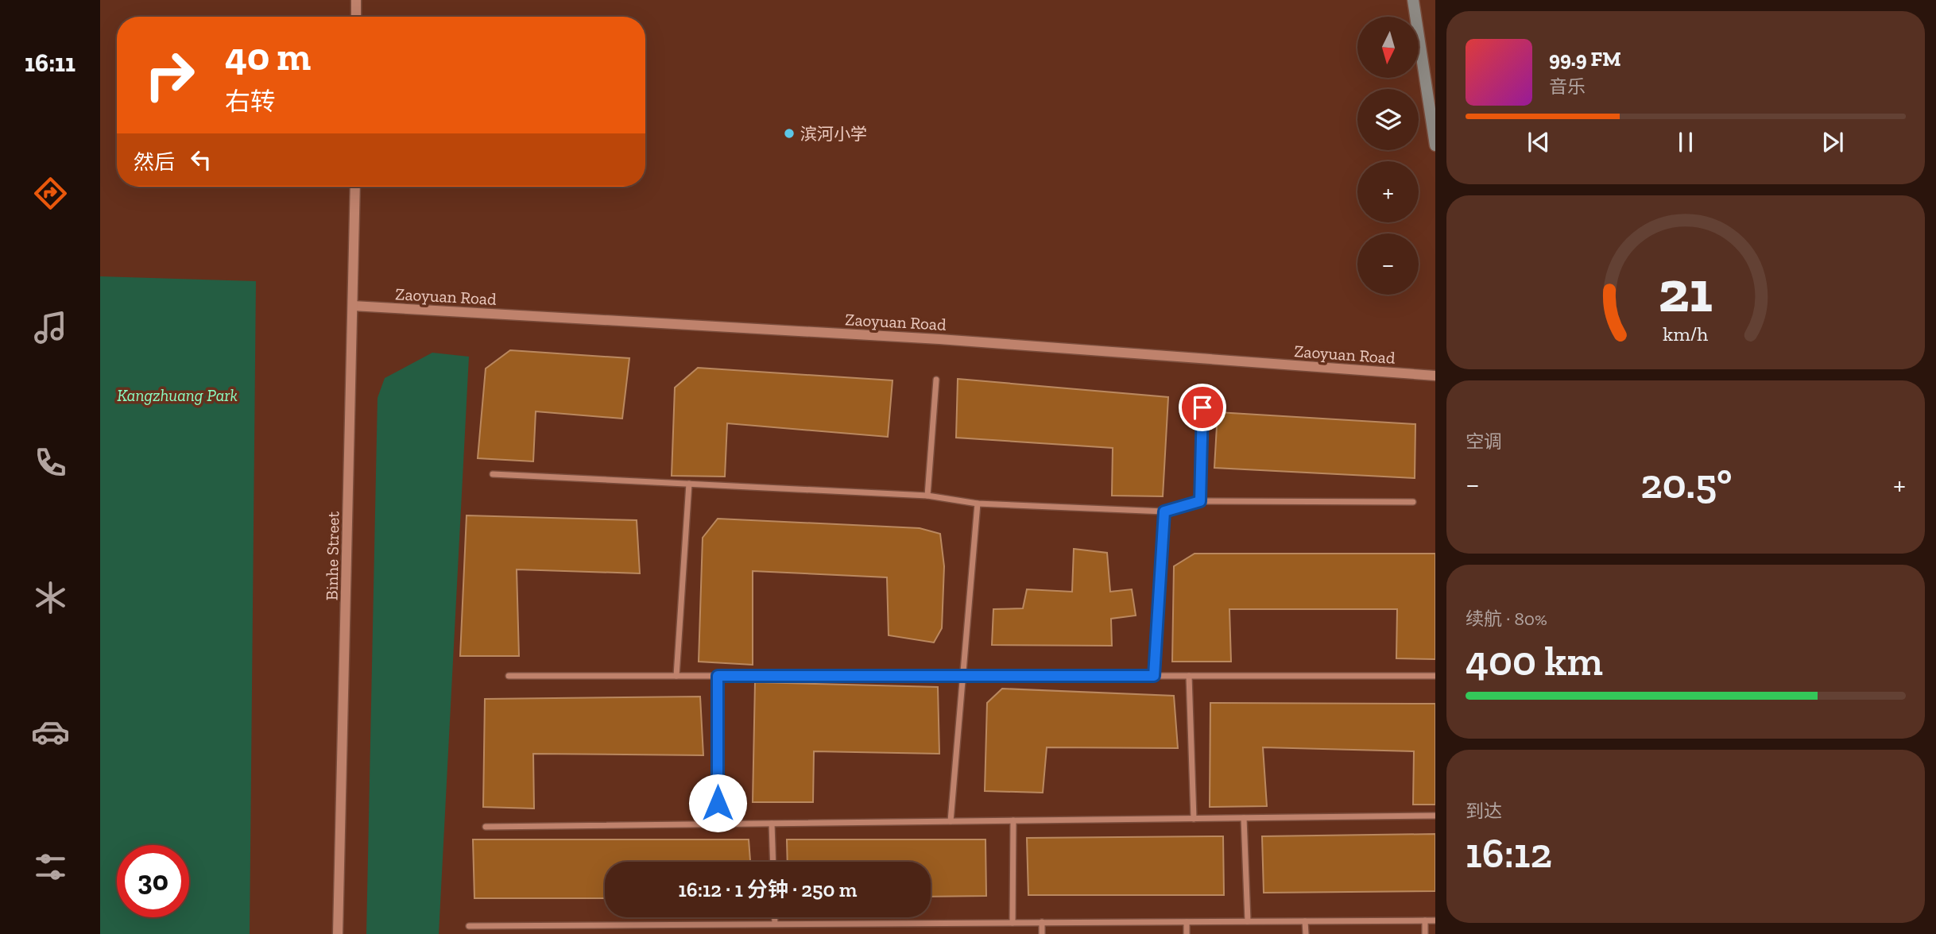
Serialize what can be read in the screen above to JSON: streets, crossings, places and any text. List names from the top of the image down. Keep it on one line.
{"streets":{"street":["Zaoyuan Road","Binhe Street"]},"crossings":[["Zaoyuan Road","Binhe Street"]],"parks":["Kangzhuang Park"],"places":["滨河小学"],"north":"bottom","page":{"tabs":"16:11","map_buttons":["+","−"],"turn":["40 m","右转"],"song":["99.9 FM","音乐"],"then":"然后","tile":["空调",["续航 · 80%","400 km"],["到达","16:12"]],"heat":["−","20.5°","+"],"limit":"30","trip":"16:12 · 1 分钟 · 250 m","gauge":["21","km/h"]}}
